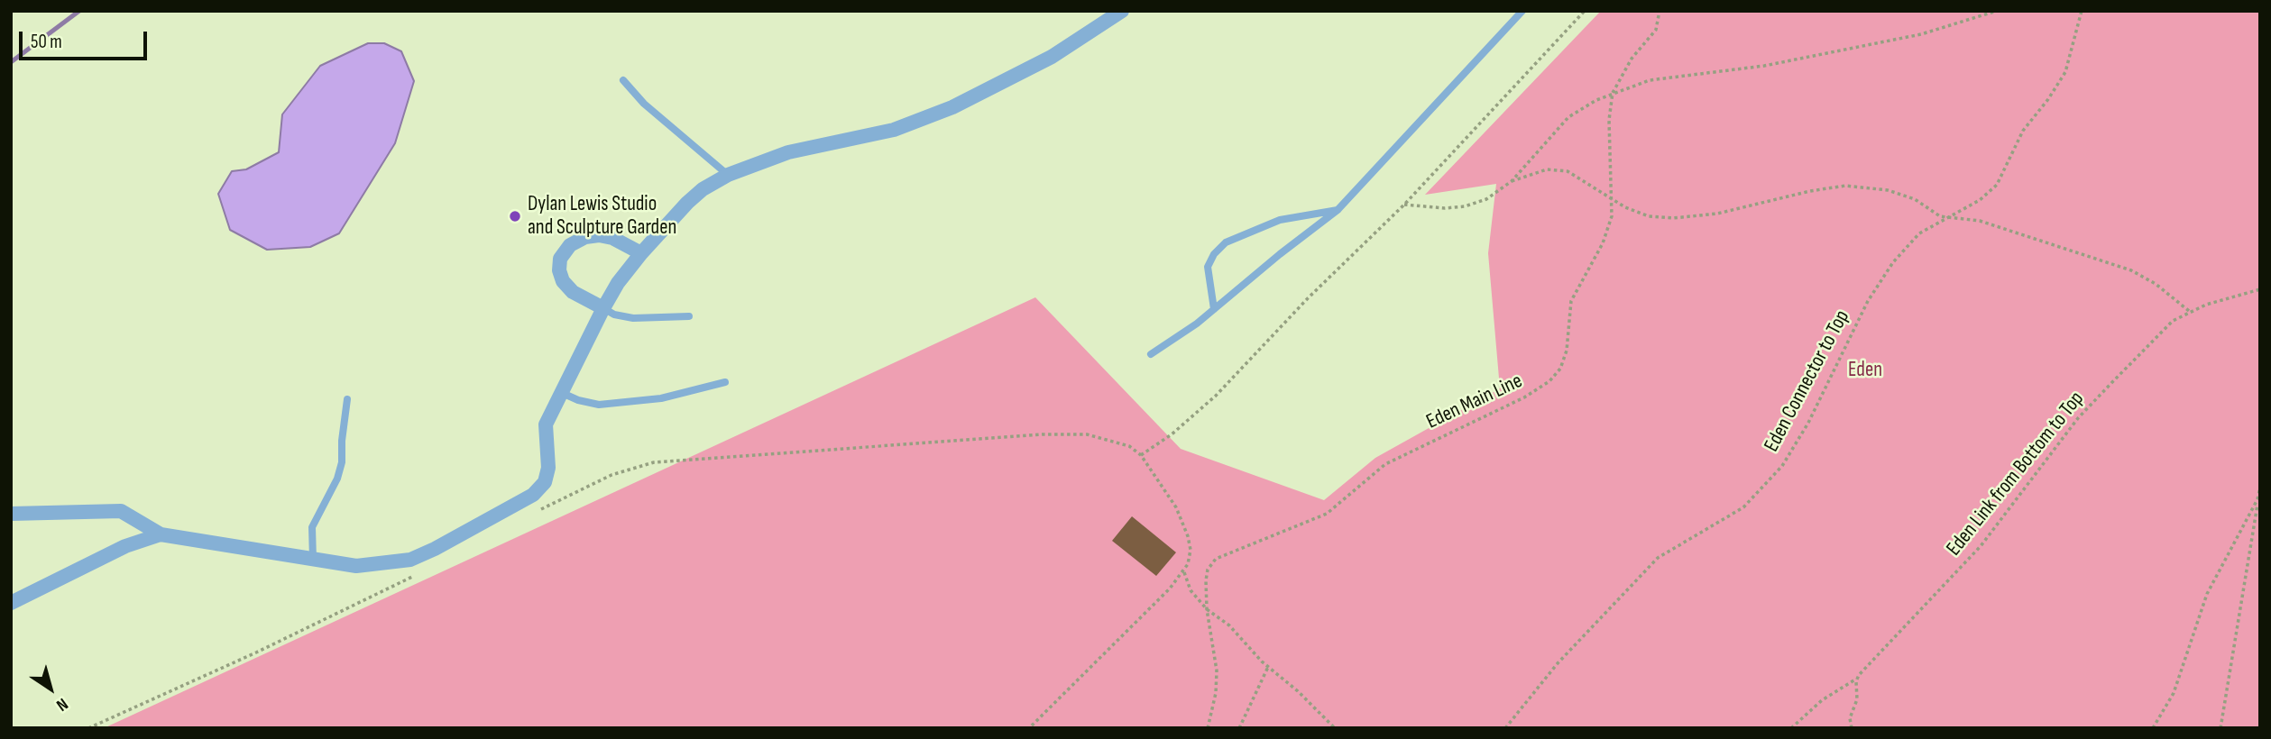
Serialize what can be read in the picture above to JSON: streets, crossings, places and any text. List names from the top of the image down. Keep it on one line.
{"streets":{"path":["Eden Connector to Top","Eden Main Line","Eden Link from Bottom to Top"]},"parks":["Eden"],"places":["Dylan Lewis Studio and Sculpture Garden"],"scale_bar":"50 m","north":"bottom right"}
